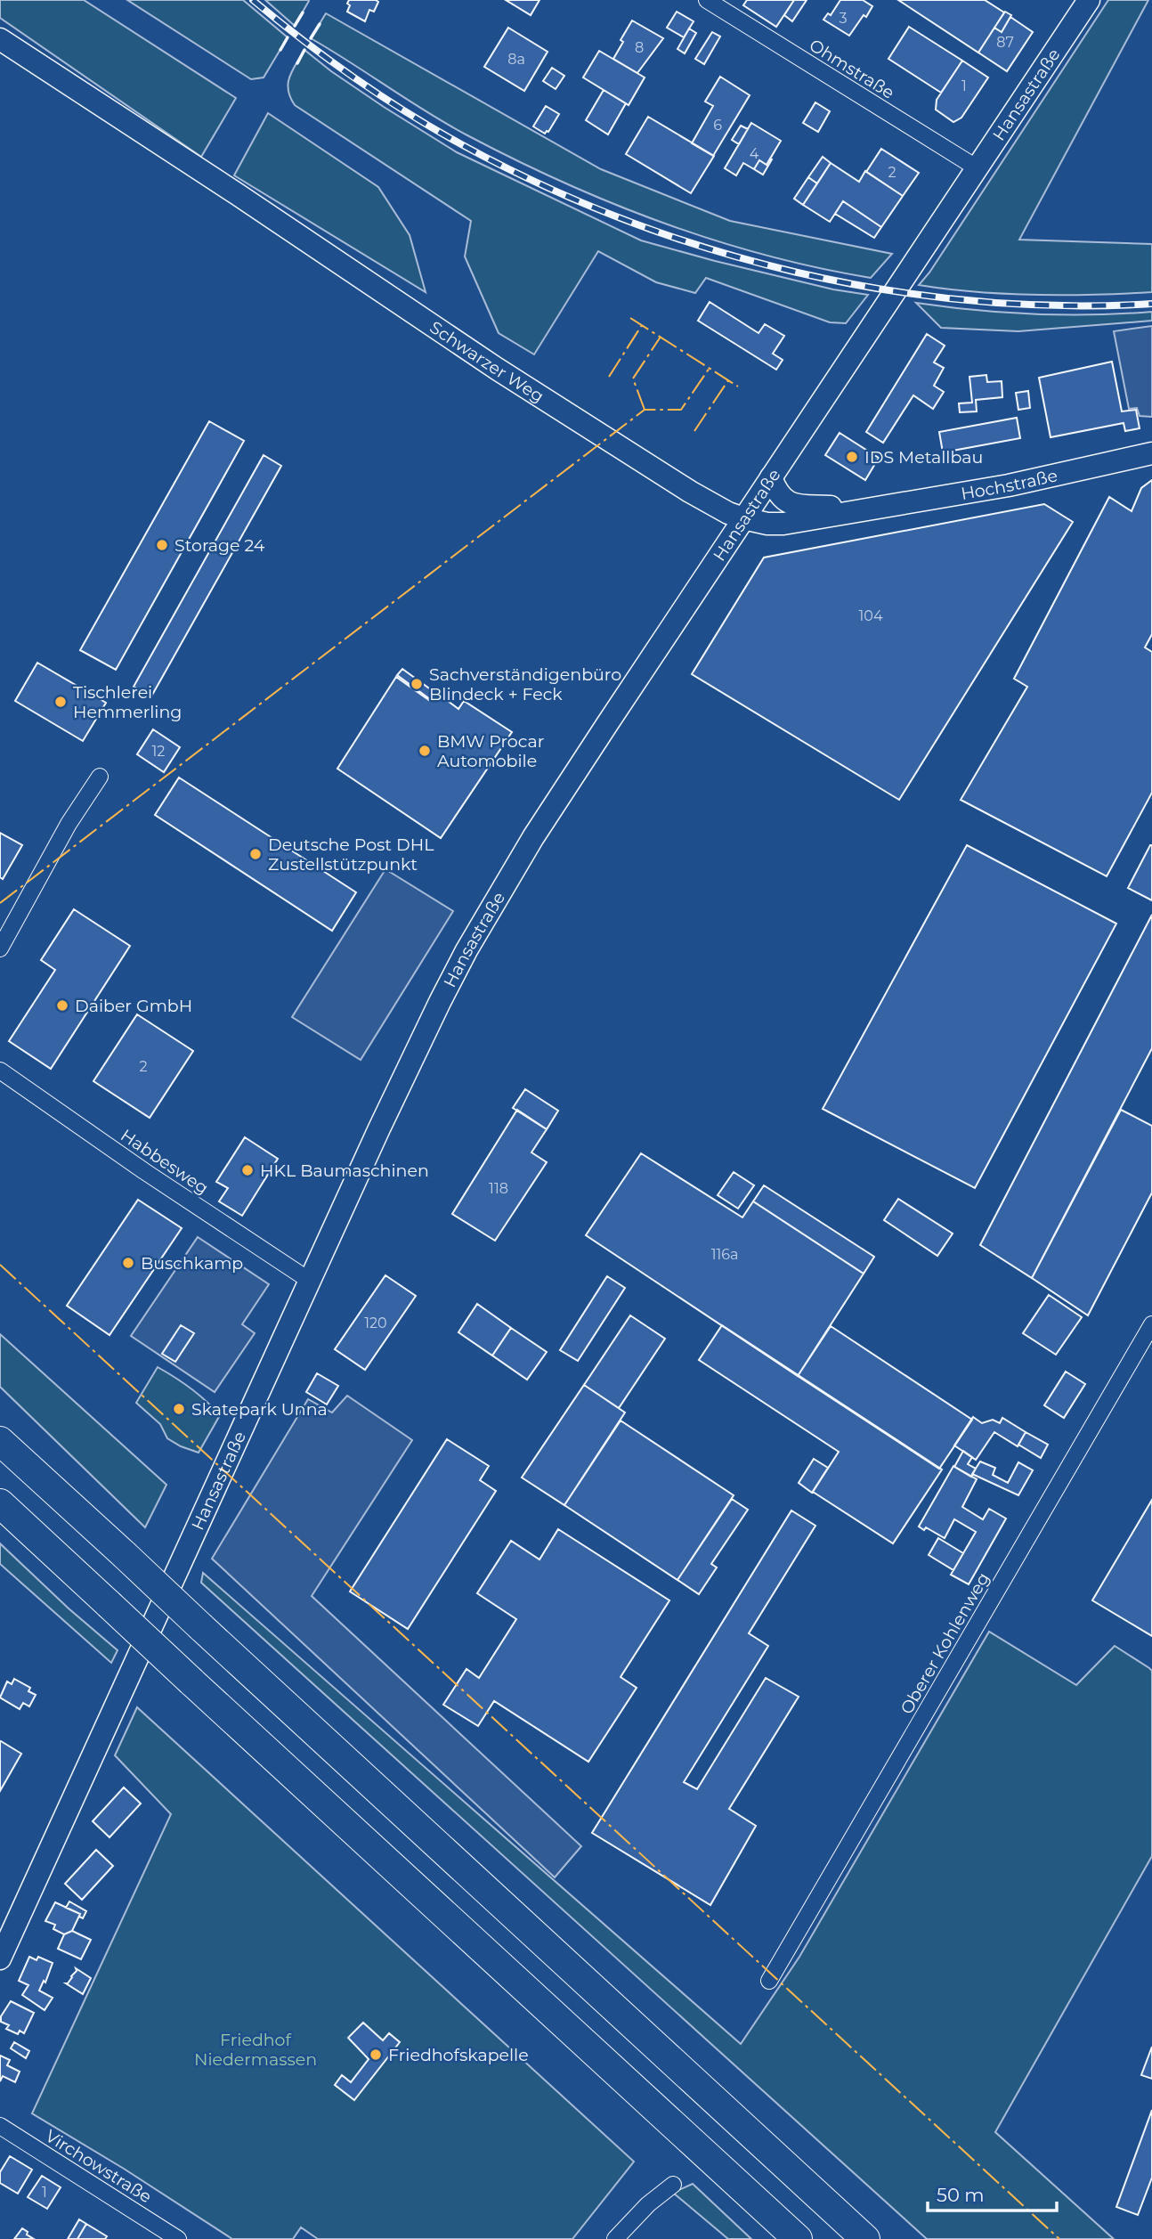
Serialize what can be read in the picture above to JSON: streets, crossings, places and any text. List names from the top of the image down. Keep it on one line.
{"streets":{"main road":["Hansastraße","Schwarzer Weg","Hochstraße"],"street":["Ohmstraße","Habbesweg","Oberer Kohlenweg","Virchowstraße"]},"crossings":[["Ohmstraße","Hansastraße"],["Hansastraße","Schwarzer Weg"],["Hansastraße","Hochstraße"],["Hansastraße","Habbesweg"],["Schwarzer Weg","Hochstraße"]],"parks":["Friedhof Niedermassen"],"places":["IDS Metallbau","Storage 24","Sachverständigenbüro Blindeck + Feck","Tischlerei Hemmerling","BMW Procar Automobile","Deutsche Post DHL Zustellstützpunkt","Daiber GmbH","HKL Baumaschinen","Buschkamp","Skatepark Unna","Friedhofskapelle"],"house_numbers":["3","87","8","8a","1","6","4","2","104","12","2","118","116a","120","1"],"scale_bar":"50 m"}
